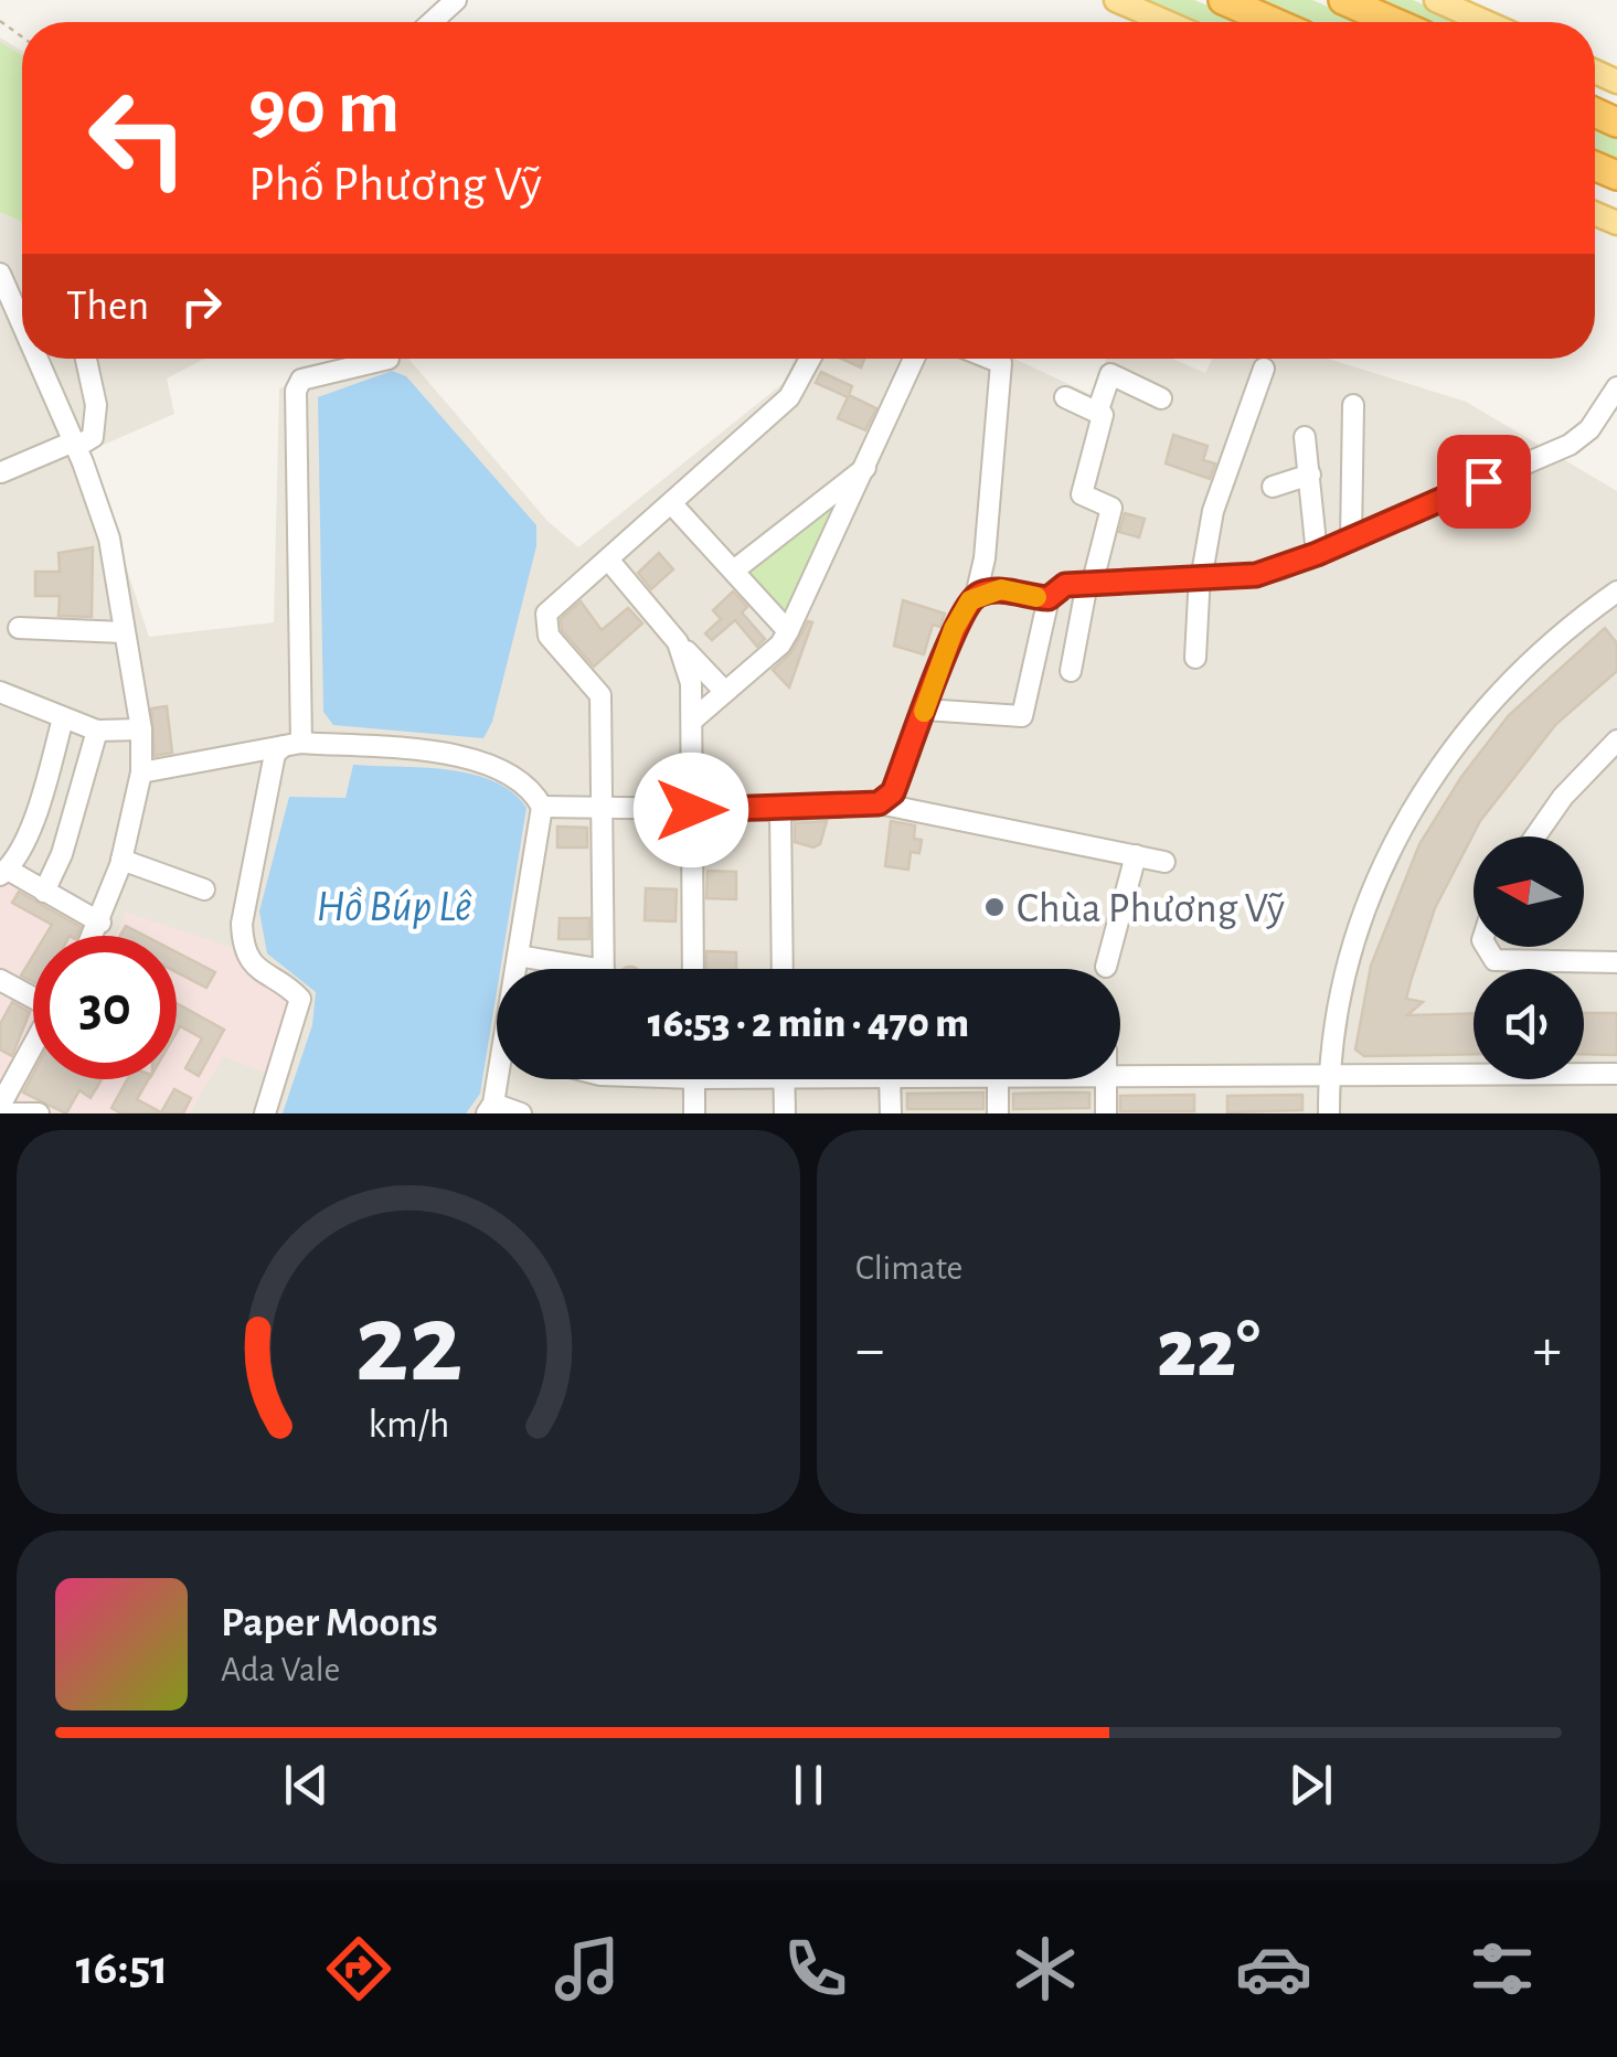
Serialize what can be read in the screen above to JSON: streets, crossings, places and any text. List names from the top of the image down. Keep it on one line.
{"water":["Hồ Búp Lê"],"places":["Chùa Phương Vỹ"],"north":"left","page":{"turn":["90 m","Phố Phương Vỹ"],"then":"Then","limit":"30","trip":"16:53 · 2 min · 470 m","tile":"Climate","heat":["−","22°","+"],"song":["Paper Moons","Ada Vale"],"tabs":"16:51","gauge":["22","km/h"]}}
